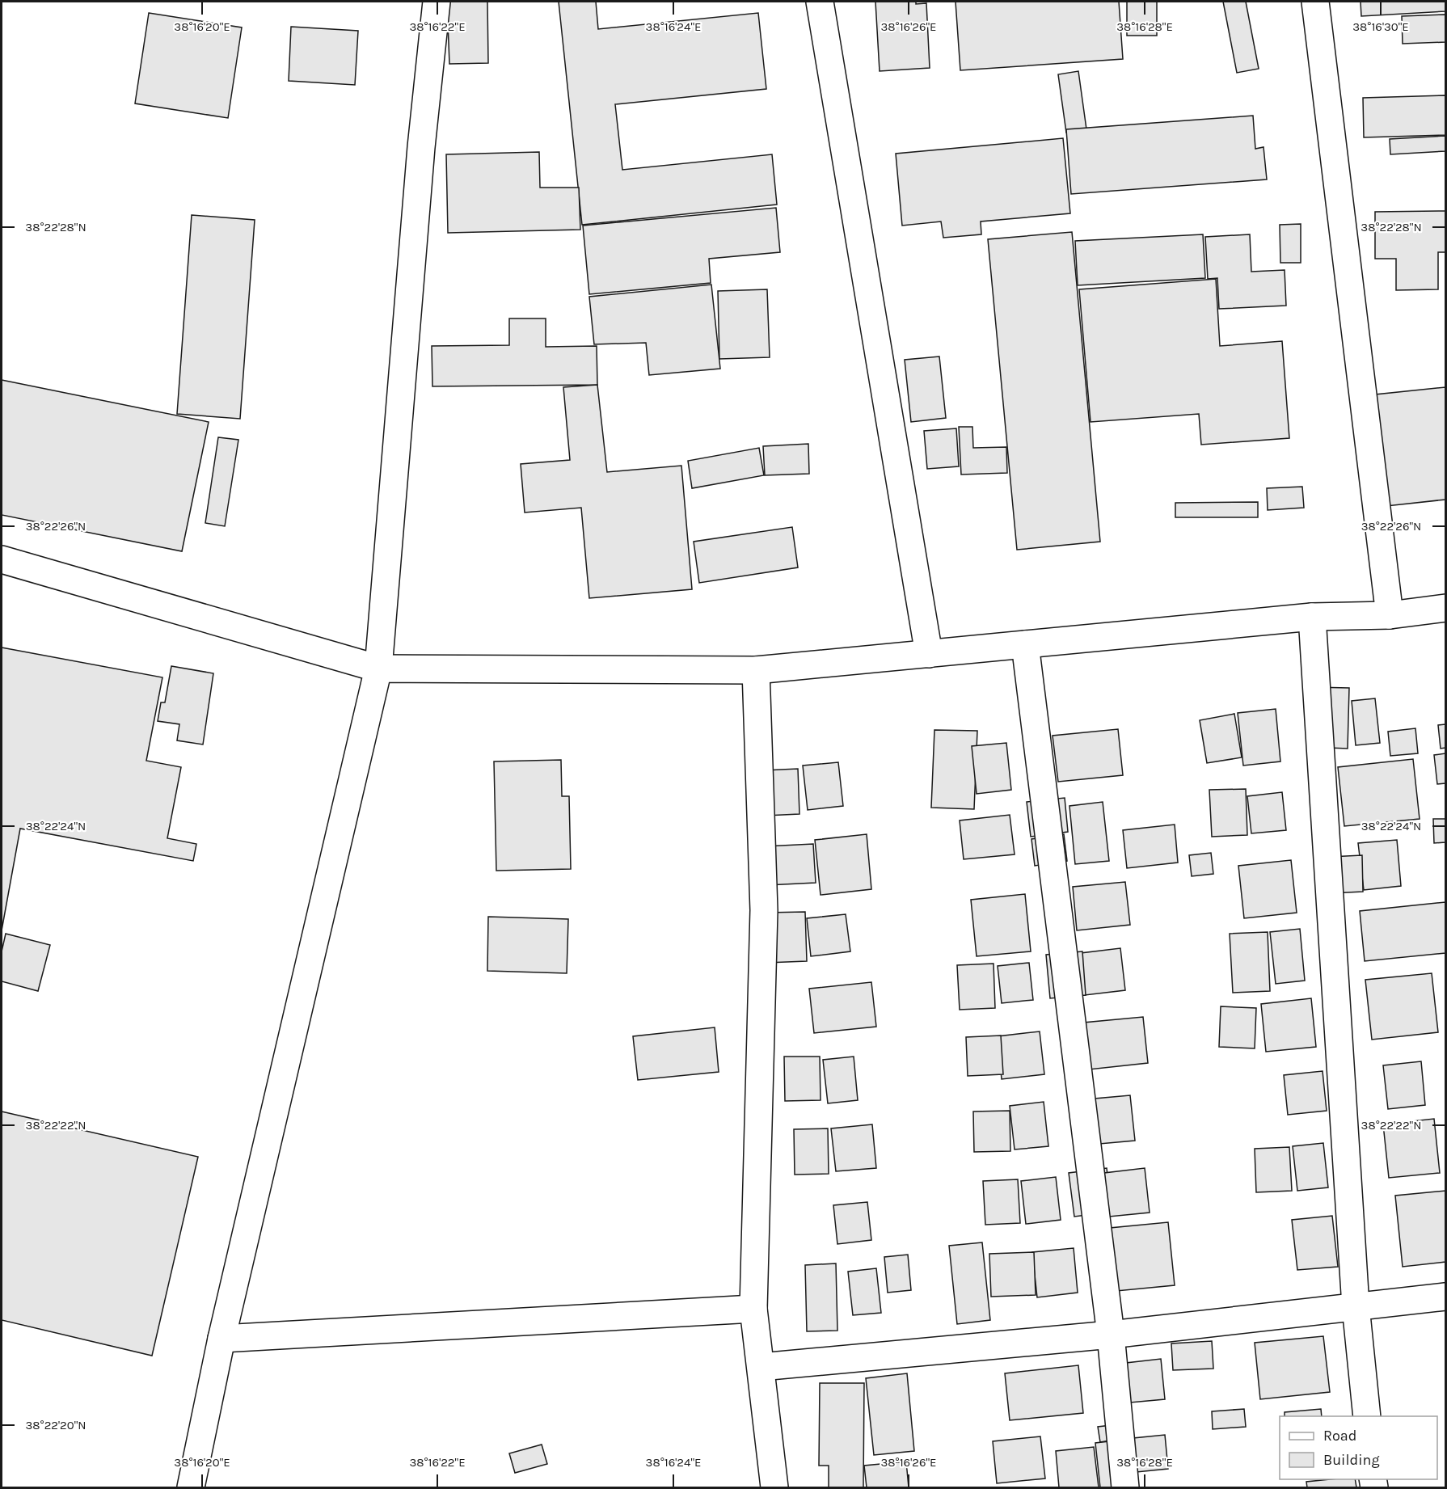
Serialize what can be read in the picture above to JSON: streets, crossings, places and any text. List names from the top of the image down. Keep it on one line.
{"legend":["Road","Building"],"coordinates":["38°16'20\"E","38°16'22\"E","38°16'24\"E","38°16'26\"E","38°16'28\"E","38°16'30\"E","38°22'28\"N","38°22'26\"N","38°22'24\"N","38°22'22\"N","38°22'20\"N"]}
